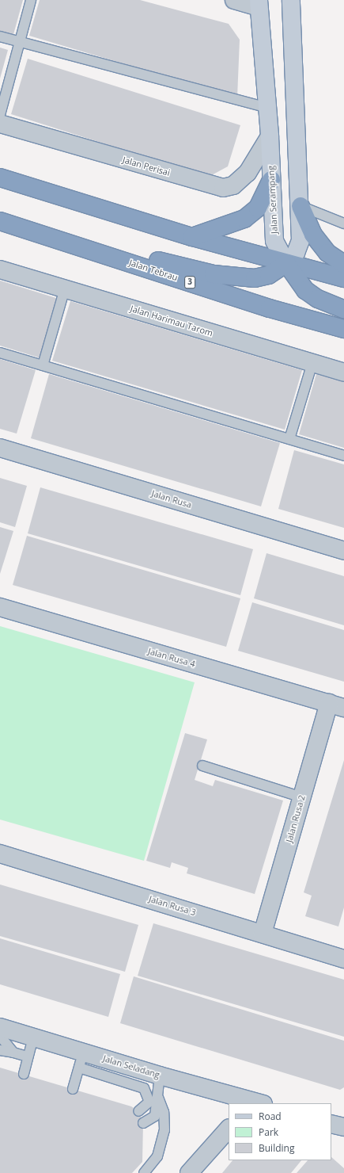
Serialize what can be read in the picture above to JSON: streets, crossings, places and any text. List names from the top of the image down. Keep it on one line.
{"streets":{"highway":["Jalan Tebrau","3"],"main road":["Jalan Serampang"],"street":["Jalan Perisai","Jalan Harimau Tarom","Jalan Rusa","Jalan Rusa 4","Jalan Rusa 2","Jalan Rusa 3","Jalan Seladang"]},"crossings":[["Jalan Perisai","Jalan Serampang"],["Jalan Rusa 4","Jalan Rusa 2"],["Jalan Rusa 2","Jalan Rusa 3"]],"legend":["Road","Park","Building"]}
